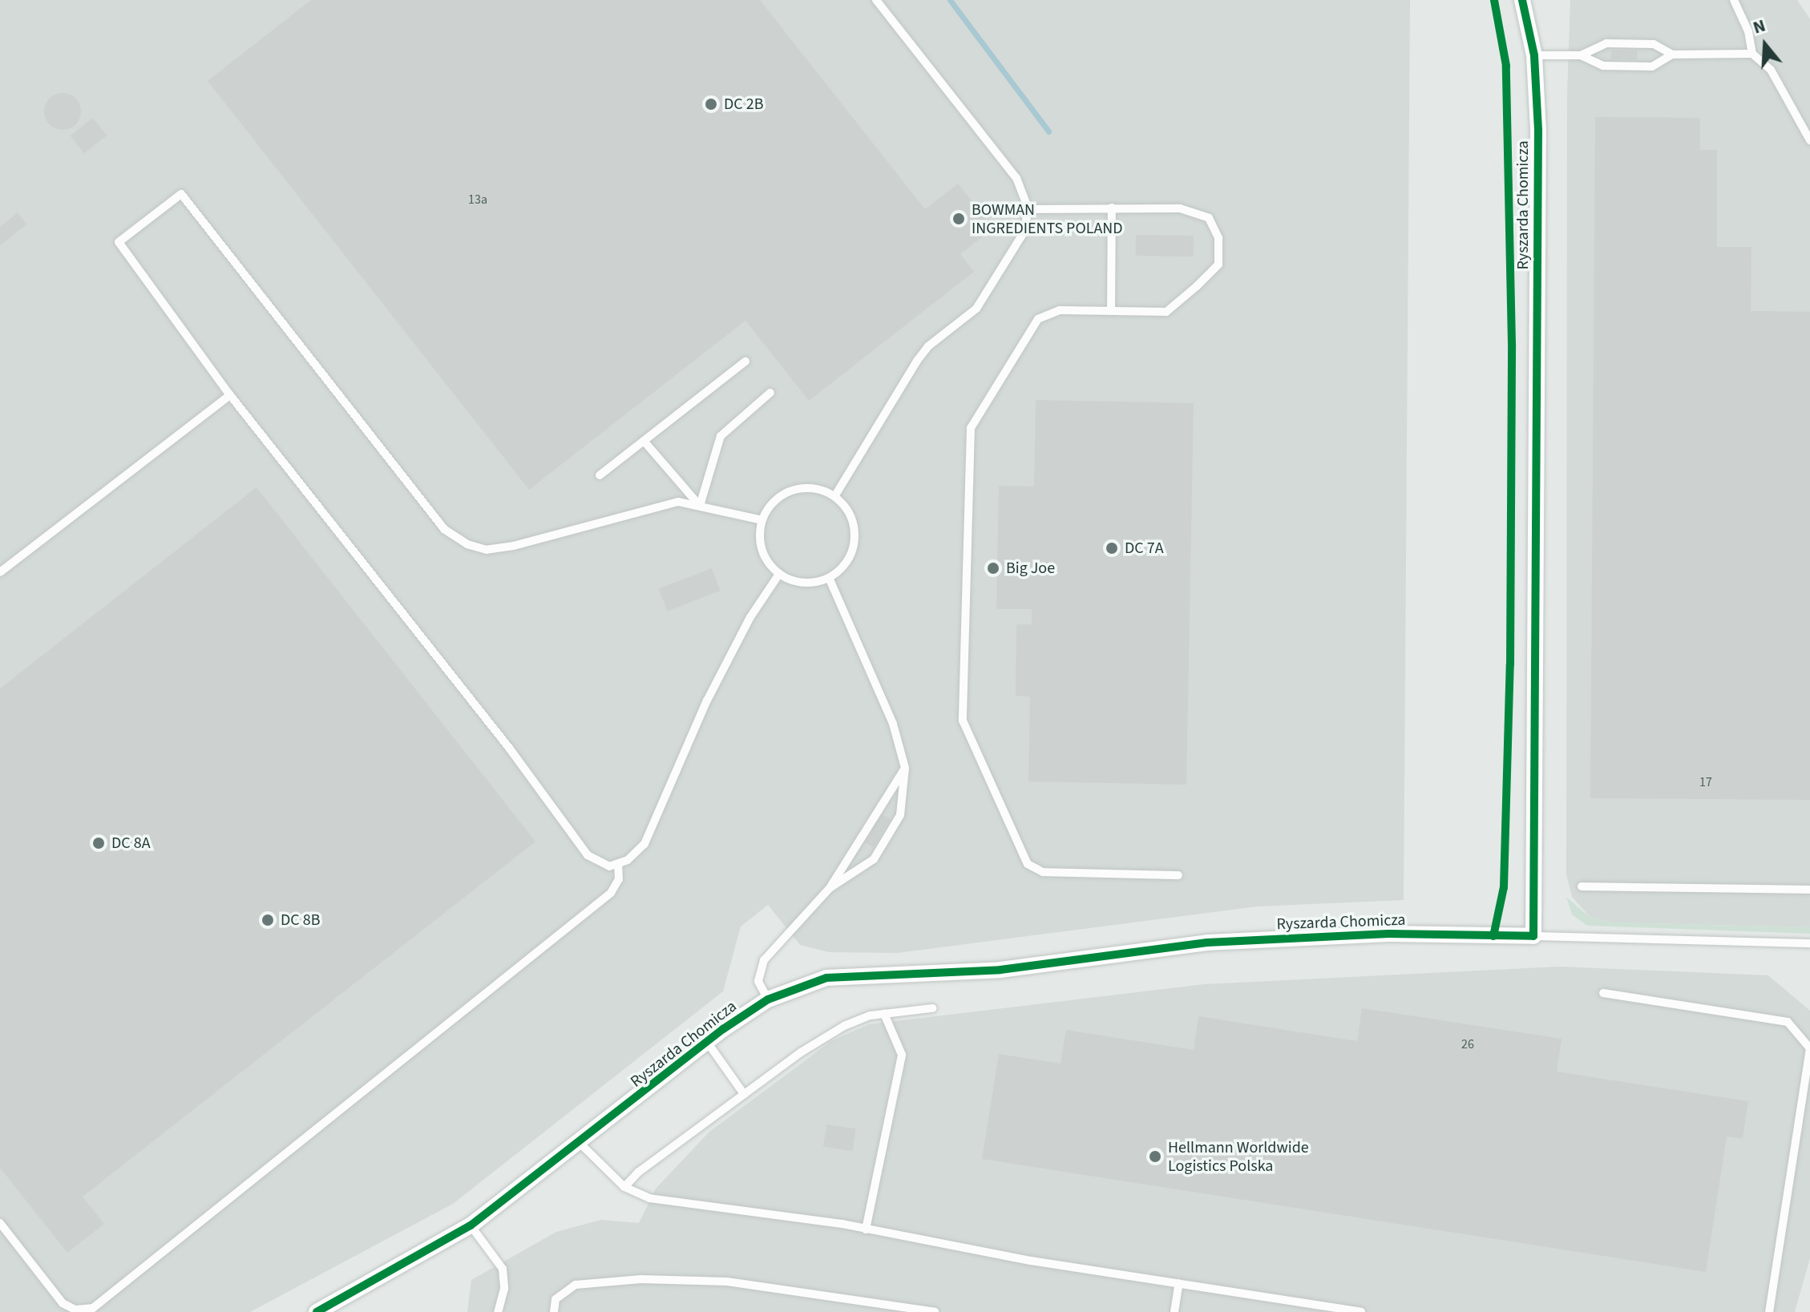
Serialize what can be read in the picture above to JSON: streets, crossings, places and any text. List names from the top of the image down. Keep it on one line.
{"streets":{"street":["Ryszarda Chomicza"]},"places":["DC 2B","BOWMAN INGREDIENTS POLAND","DC 7A","Big Joe","DC 8A","DC 8B","Hellmann Worldwide Logistics Polska"],"house_numbers":["13a","17","26"],"north":"top"}
